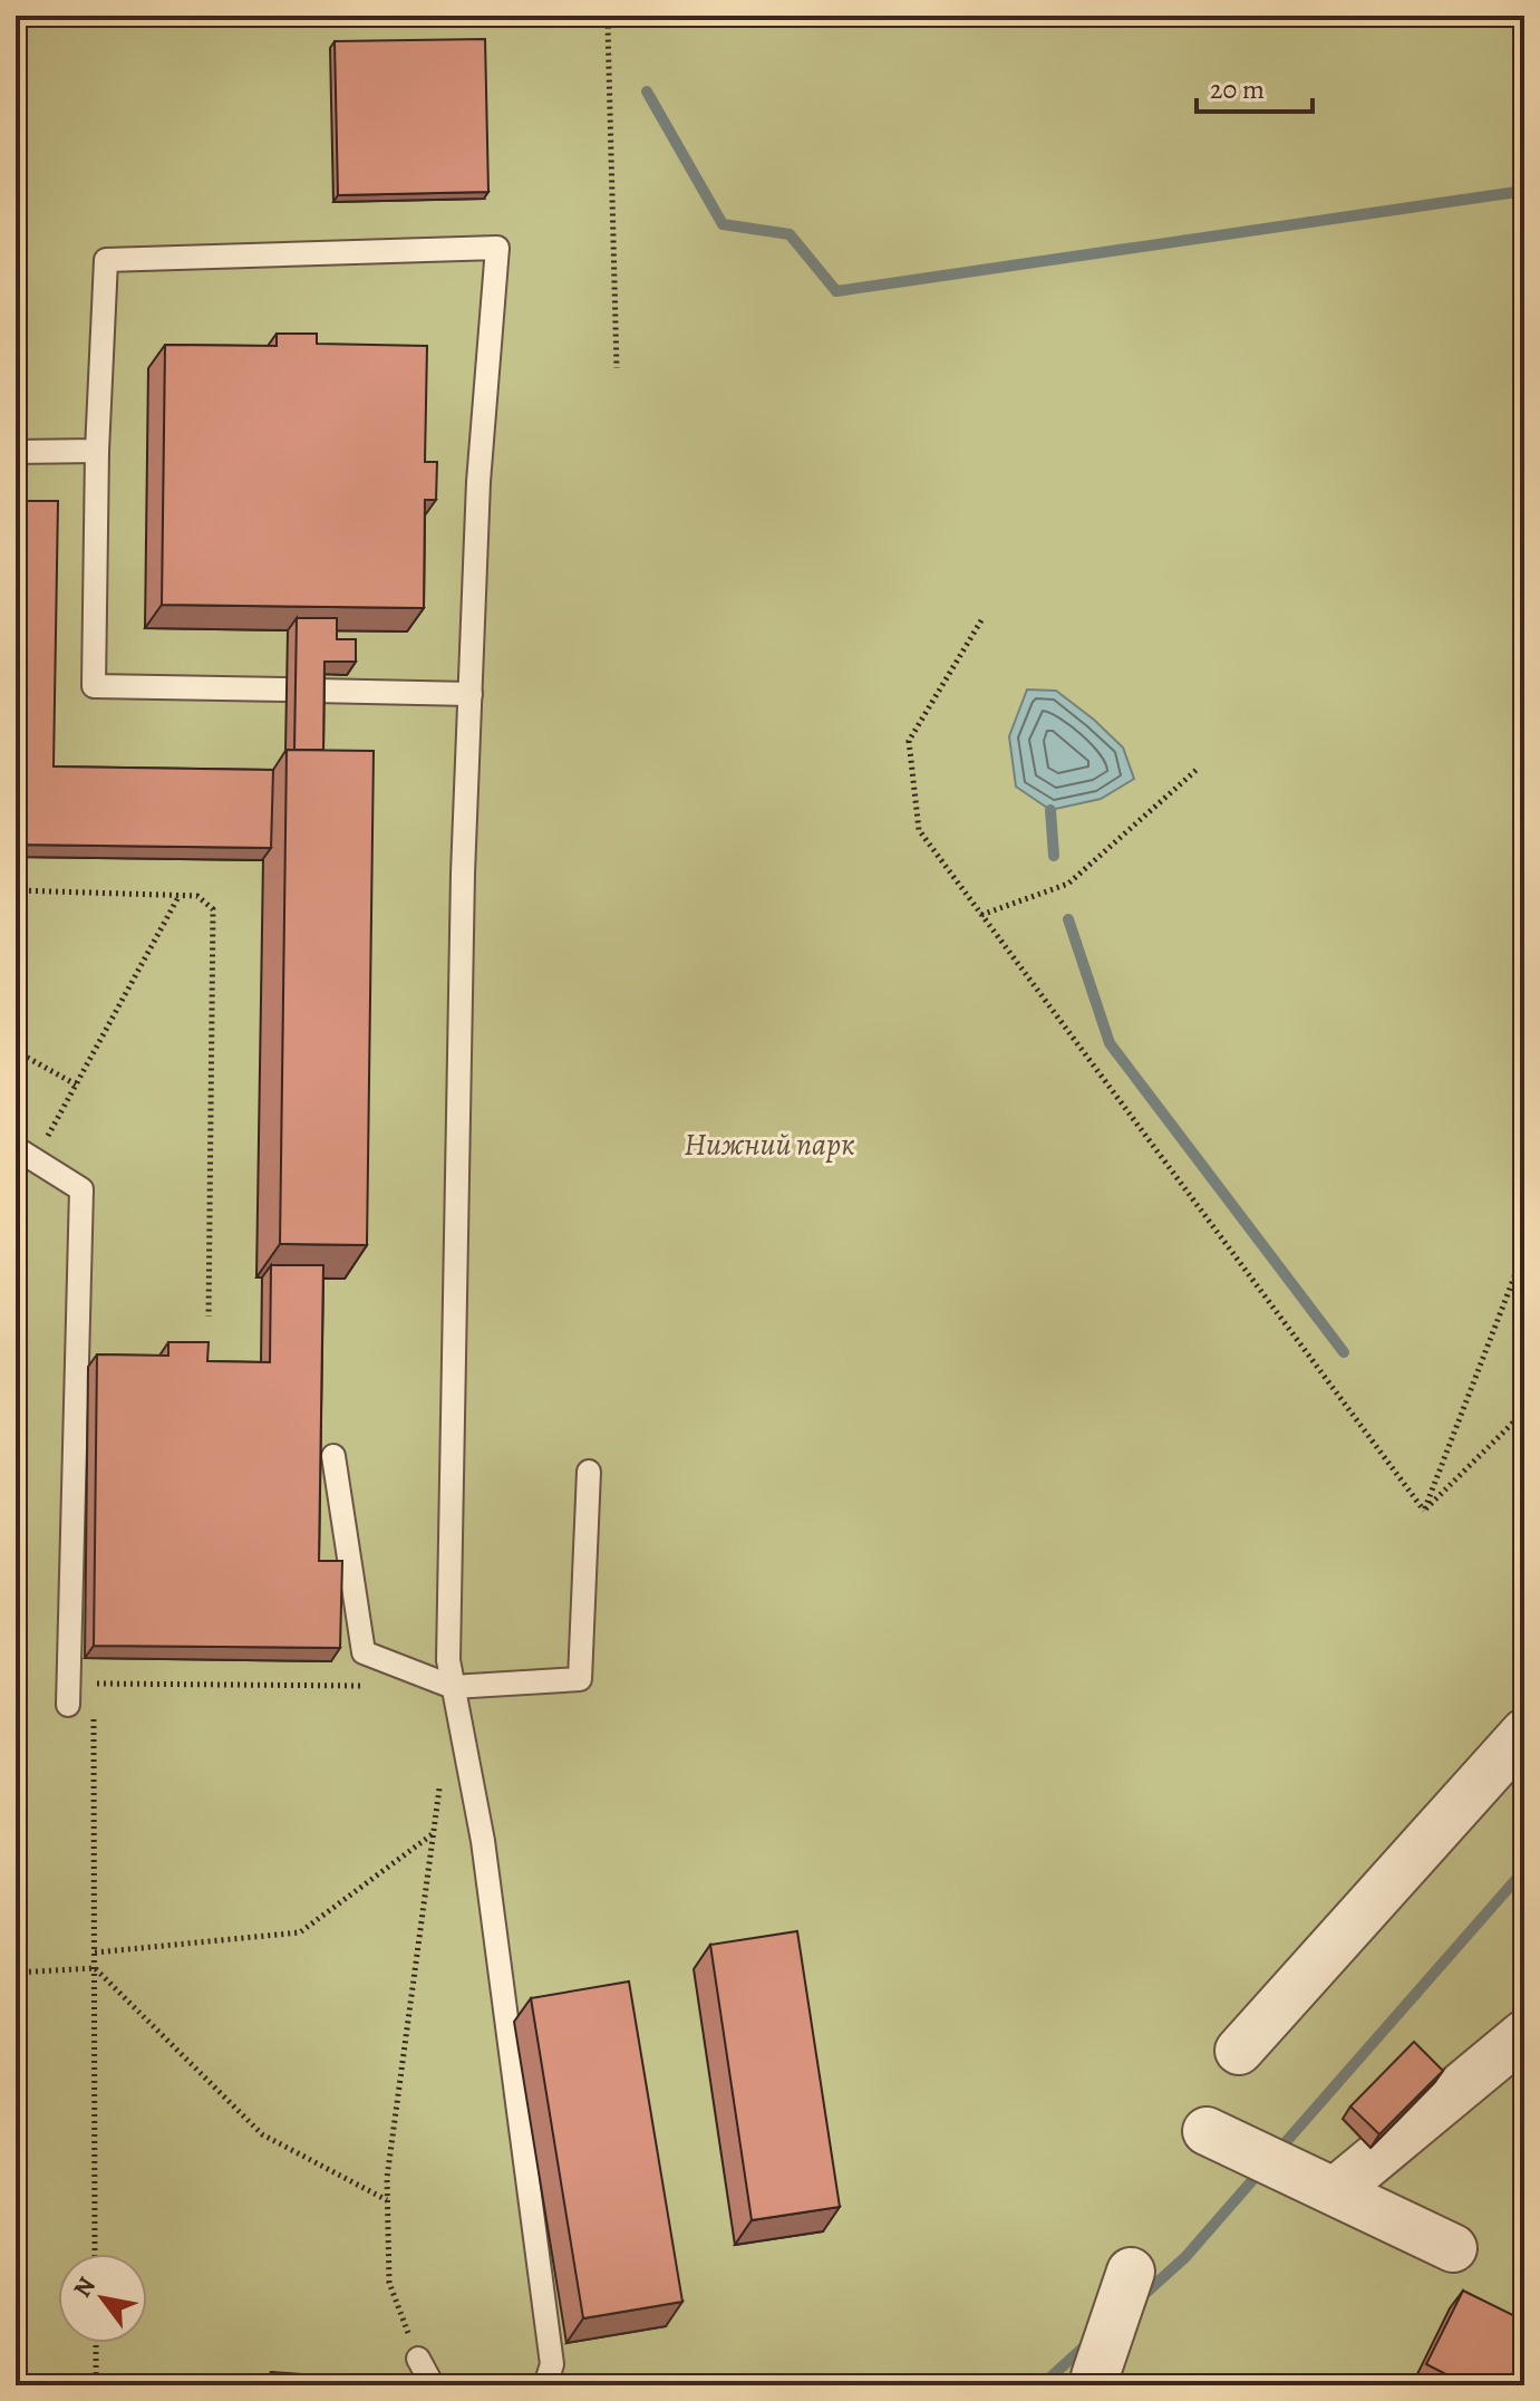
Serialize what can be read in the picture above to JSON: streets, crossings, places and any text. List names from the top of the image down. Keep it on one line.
{"parks":["Нижний парк"],"scale_bar":"20 m","north":"top left"}
